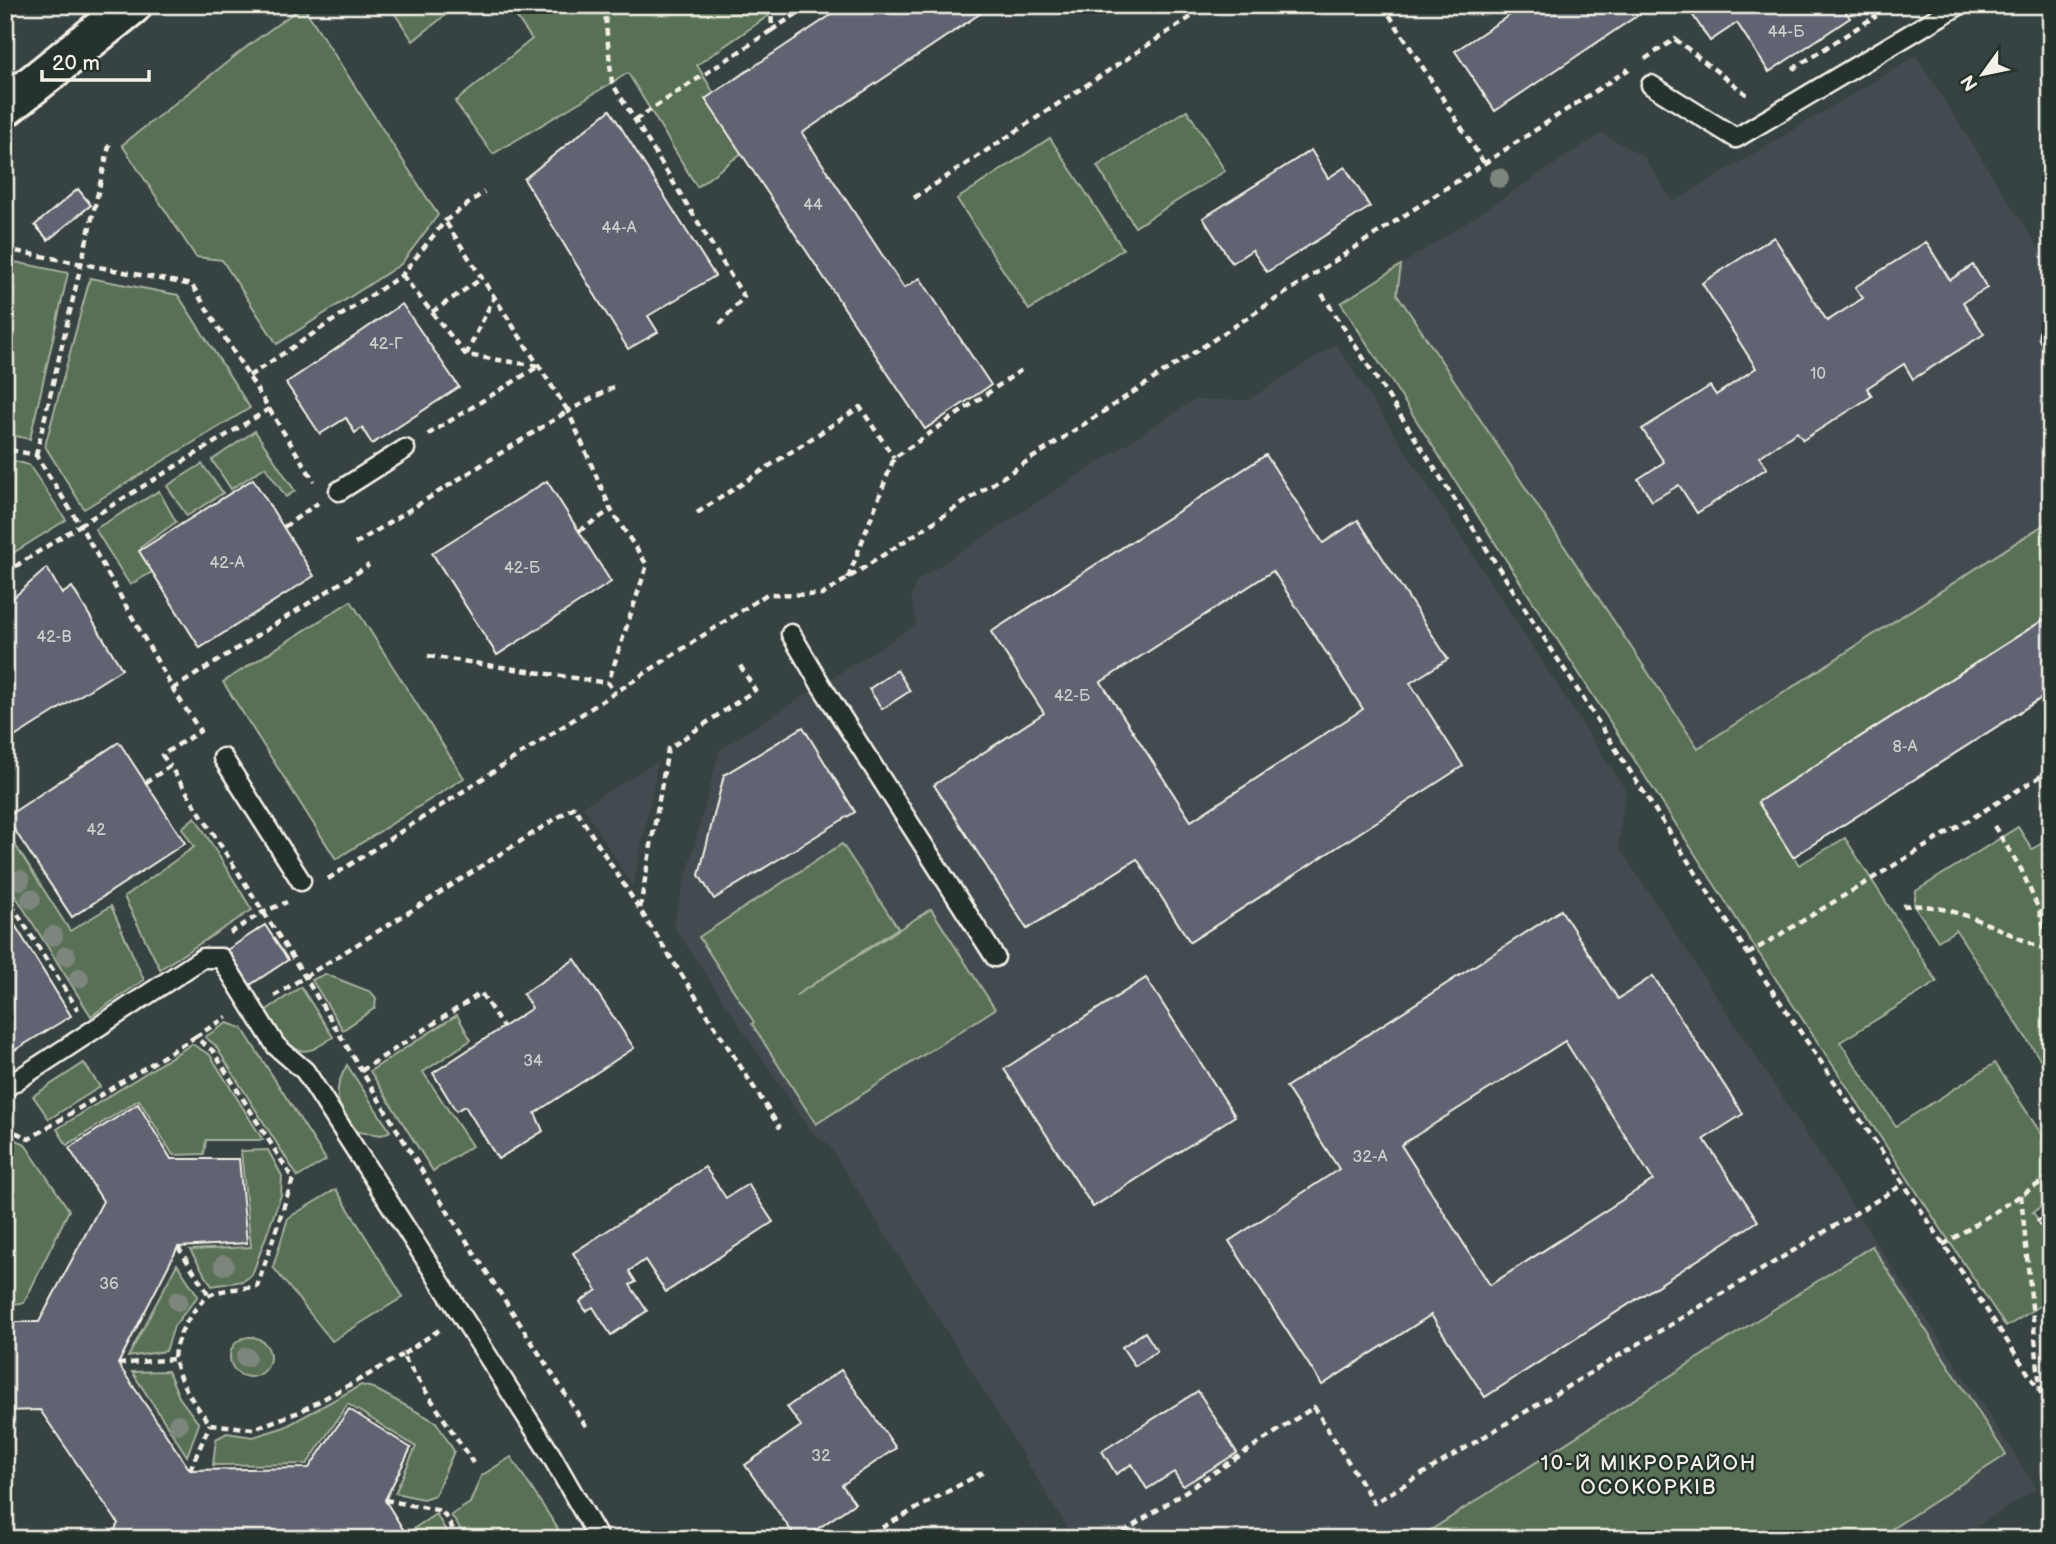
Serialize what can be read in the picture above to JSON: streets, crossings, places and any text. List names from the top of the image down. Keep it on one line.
{"districts":["10-Й МІКРОРАЙОН ОСОКОРКІВ"],"house_numbers":["44-Б","44","44-А","42-Г","10","42-А","42-Б","42-В","42-Б","8-А","42","34","32-А","36","32"],"scale_bar":"20 m","north":"bottom left"}
